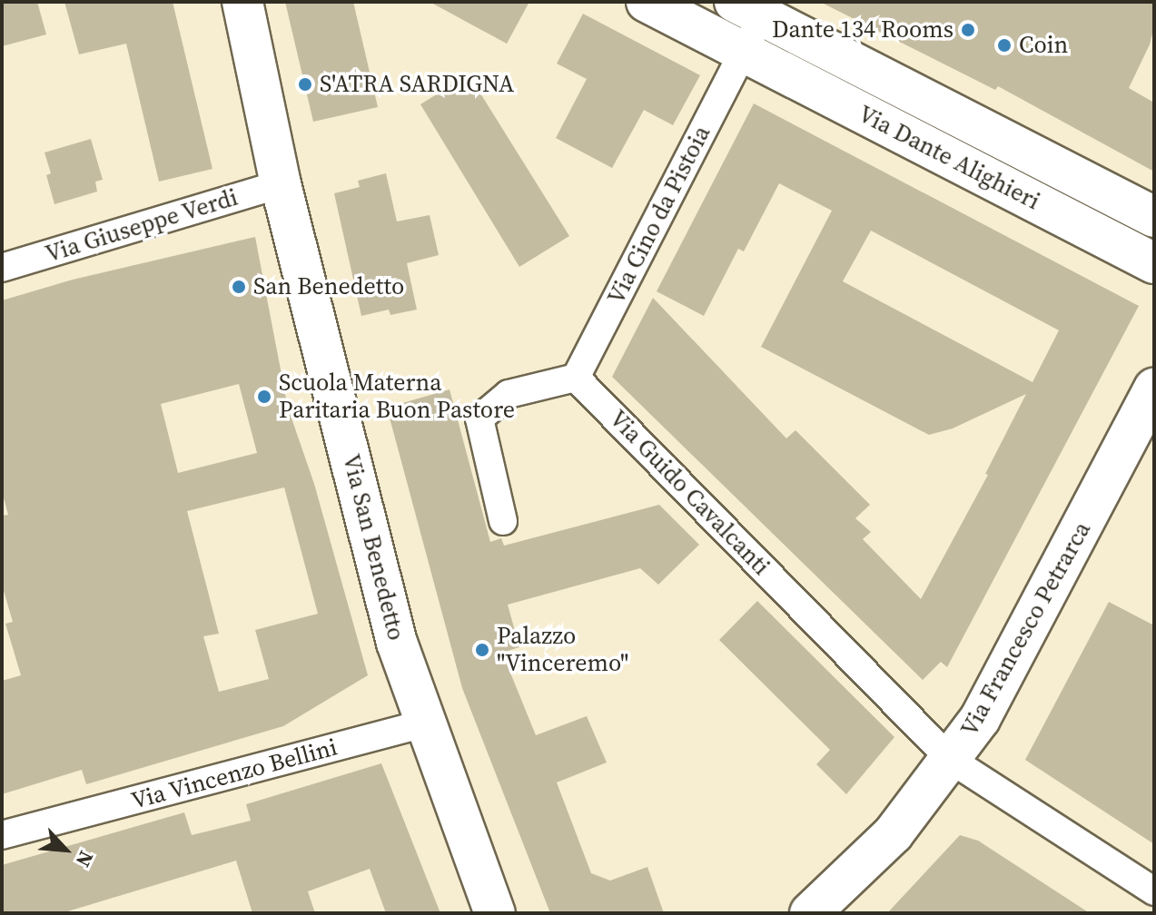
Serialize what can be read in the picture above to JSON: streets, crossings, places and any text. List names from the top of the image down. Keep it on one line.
{"streets":{"street":["Via Dante Alighieri","Via Cino da Pistoia","Via Giuseppe Verdi","Via Guido Cavalcanti","Via San Benedetto","Via Francesco Petrarca","Via Vincenzo Bellini"]},"crossings":[["Via Dante Alighieri","Via Cino da Pistoia"],["Via Cino da Pistoia","Via Guido Cavalcanti"],["Via Giuseppe Verdi","Via San Benedetto"],["Via Guido Cavalcanti","Via Francesco Petrarca"],["Via San Benedetto","Via Vincenzo Bellini"]],"places":["Dante 134 Rooms","Coin","S'ATRA SARDIGNA","San Benedetto","Scuola Materna Paritaria Buon Pastore","Palazzo \"Vinceremo\""],"north":"bottom right"}
